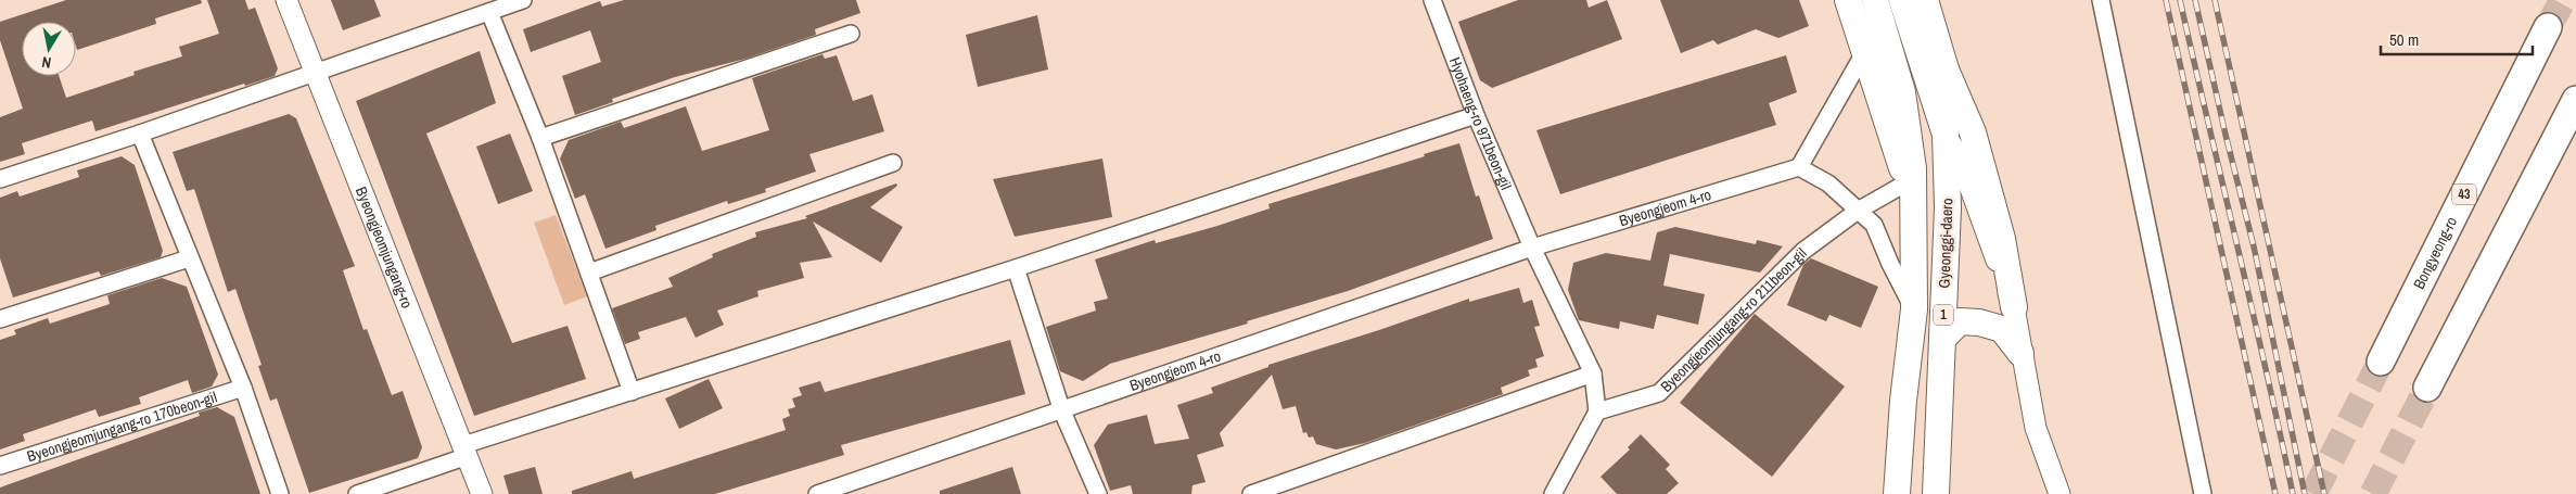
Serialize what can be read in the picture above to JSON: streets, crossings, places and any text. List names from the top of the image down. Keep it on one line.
{"streets":{"highway":["43","Bongyeong-ro"],"main road":["Gyeonggi-daero","1"],"street":["Hyohaeng-ro 971beon-gil","Byeongjeom 4-ro","Byeongjeomjungang-ro","Byeongjeomjungang-ro 211beon-gil","Byeongjeomjungang-ro 170beon-gil"]},"crossings":[["Hyohaeng-ro 971beon-gil","Byeongjeom 4-ro"],["Gyeonggi-daero","Byeongjeomjungang-ro 211beon-gil"]],"scale_bar":"50 m","north":"bottom"}
